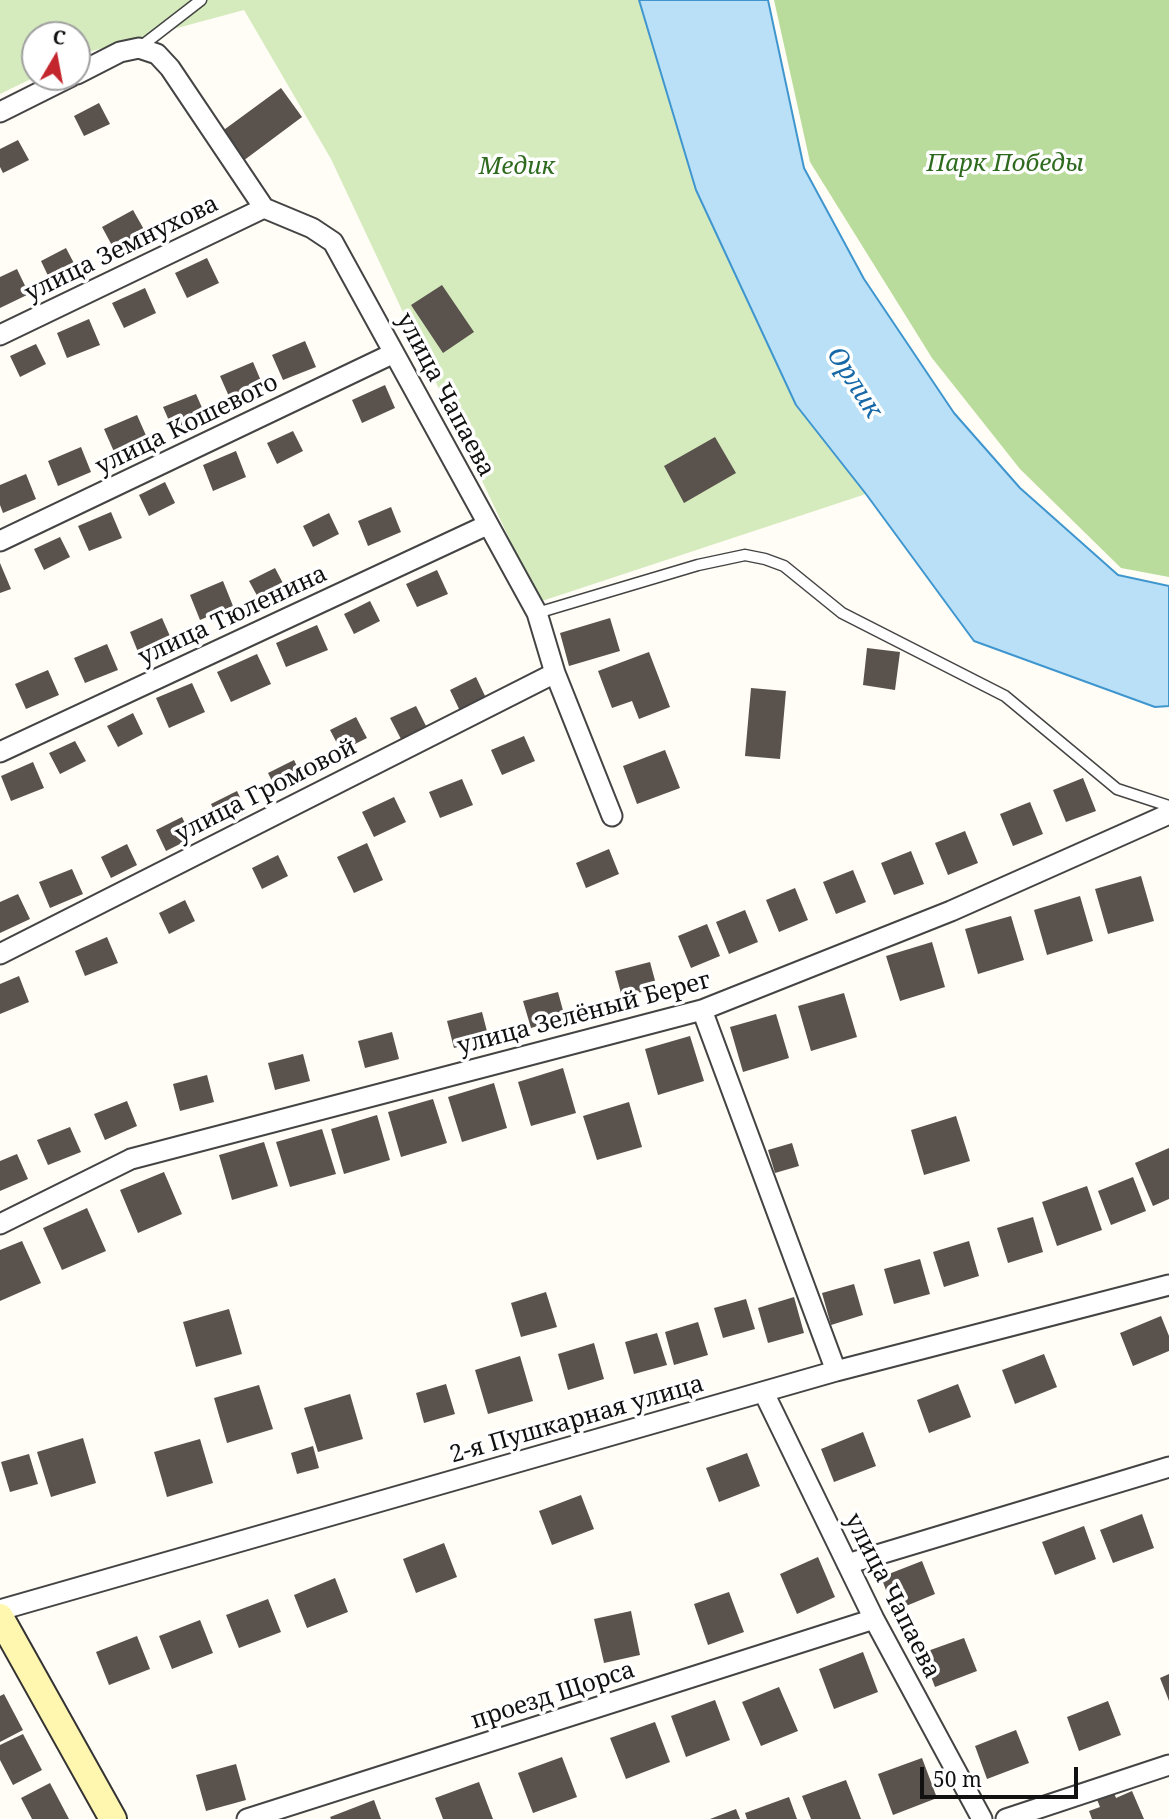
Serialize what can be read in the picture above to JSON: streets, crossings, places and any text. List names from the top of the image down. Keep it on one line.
{"streets":{"street":["улица Земнухова","улица Чапаева","улица Кошевого","улица Тюленина","улица Громовой","улица Зелёный Берег","2-я Пушкарная улица","проезд Щорса"]},"crossings":[["улица Земнухова","улица Чапаева"],["улица Чапаева","улица Кошевого"],["улица Чапаева","улица Тюленина"],["улица Чапаева","улица Громовой"],["улица Чапаева","2-я Пушкарная улица"],["улица Чапаева","проезд Щорса"]],"water":["Орлик"],"parks":["Парк Победы","Медик"],"scale_bar":"50 m","north":"top"}
